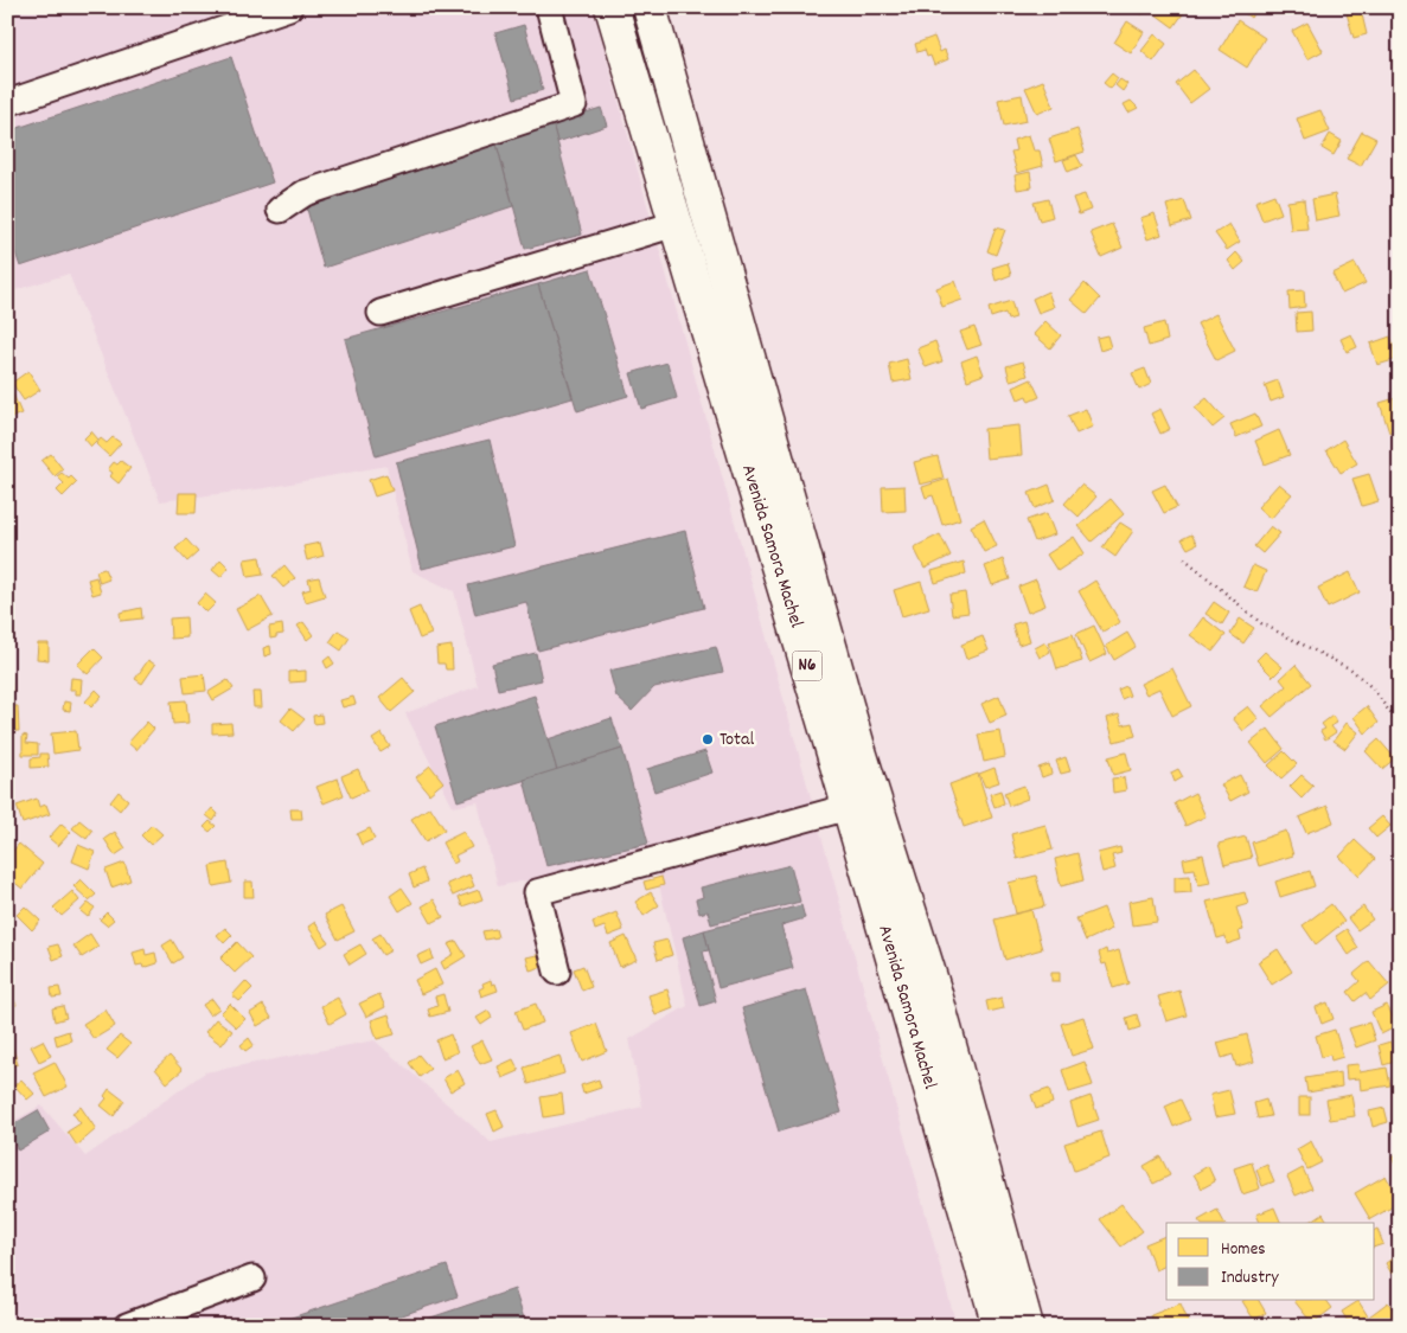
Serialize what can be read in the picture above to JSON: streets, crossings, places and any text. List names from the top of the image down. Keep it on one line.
{"streets":{"highway":["Avenida Samora Machel","N6"]},"places":["Total"],"legend":["Homes","Industry"]}
